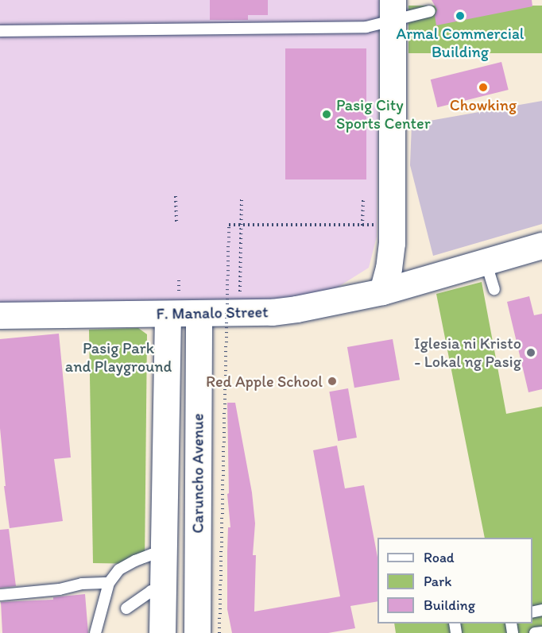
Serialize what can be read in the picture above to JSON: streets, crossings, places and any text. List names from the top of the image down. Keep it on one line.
{"streets":{"main road":["F. Manalo Street","Caruncho Avenue"]},"crossings":[["F. Manalo Street","Caruncho Avenue"]],"parks":["Pasig Park and Playground"],"places":["Armal Commercial Building","Chowking","Pasig City Sports Center","Iglesia ni Kristo - Lokal ng Pasig","Red Apple School"],"legend":["Road","Park","Building"]}
